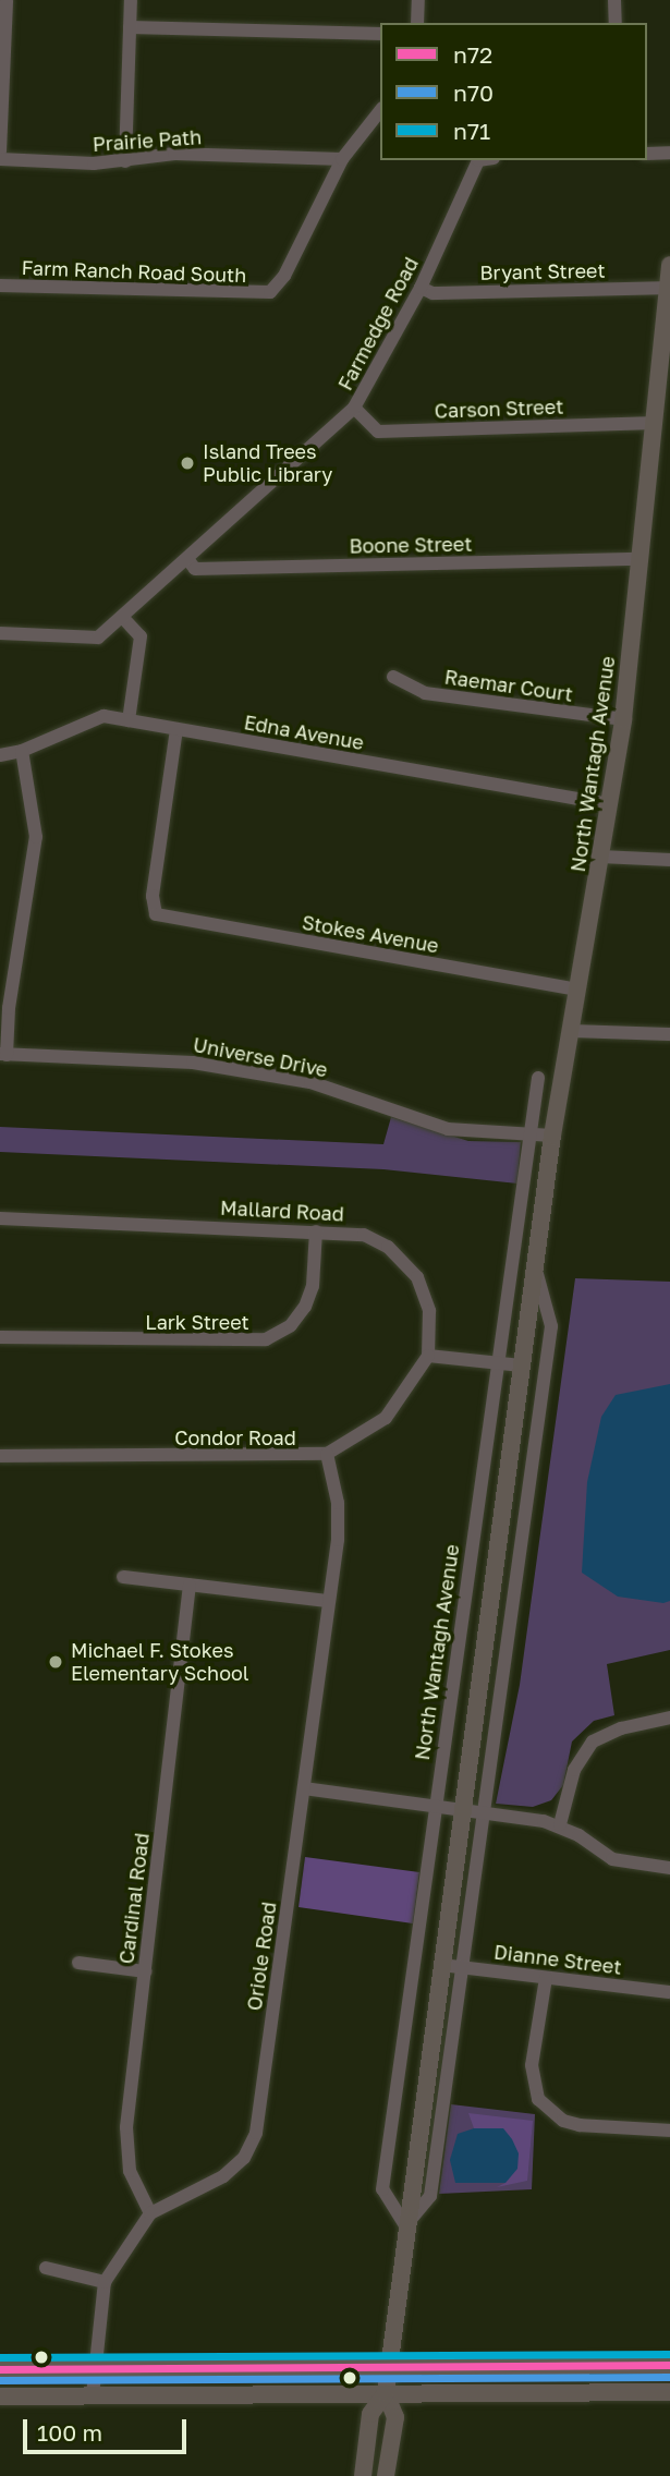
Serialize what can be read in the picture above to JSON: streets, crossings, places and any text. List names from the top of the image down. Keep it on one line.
{"streets":{"main road":["North Wantagh Avenue"],"street":["Prairie Path","Farm Ranch Road South","Bryant Street","Farmedge Road","Carson Street","Boone Street","Raemar Court","Edna Avenue","Stokes Avenue","Universe Drive","Mallard Road","Lark Street","Condor Road","Cardinal Road","Oriole Road","Dianne Street"]},"crossings":[["Prairie Path","Farm Ranch Road South"],["Bryant Street","Farmedge Road"],["Bryant Street","North Wantagh Avenue"],["Farmedge Road","Carson Street"],["Farmedge Road","Boone Street"],["Carson Street","North Wantagh Avenue"],["Boone Street","North Wantagh Avenue"],["Raemar Court","North Wantagh Avenue"],["Edna Avenue","North Wantagh Avenue"],["Edna Avenue","Stokes Avenue"],["North Wantagh Avenue","Stokes Avenue"],["North Wantagh Avenue","Universe Drive"],["North Wantagh Avenue","Dianne Street"],["Mallard Road","Lark Street"],["Condor Road","Oriole Road"],["Cardinal Road","Oriole Road"]],"places":["Island Trees Public Library","Michael F. Stokes Elementary School"],"lines":["transit line n71","transit line n72","transit line n70"],"legend":["n72","n70","n71"],"scale_bar":"100 m"}
